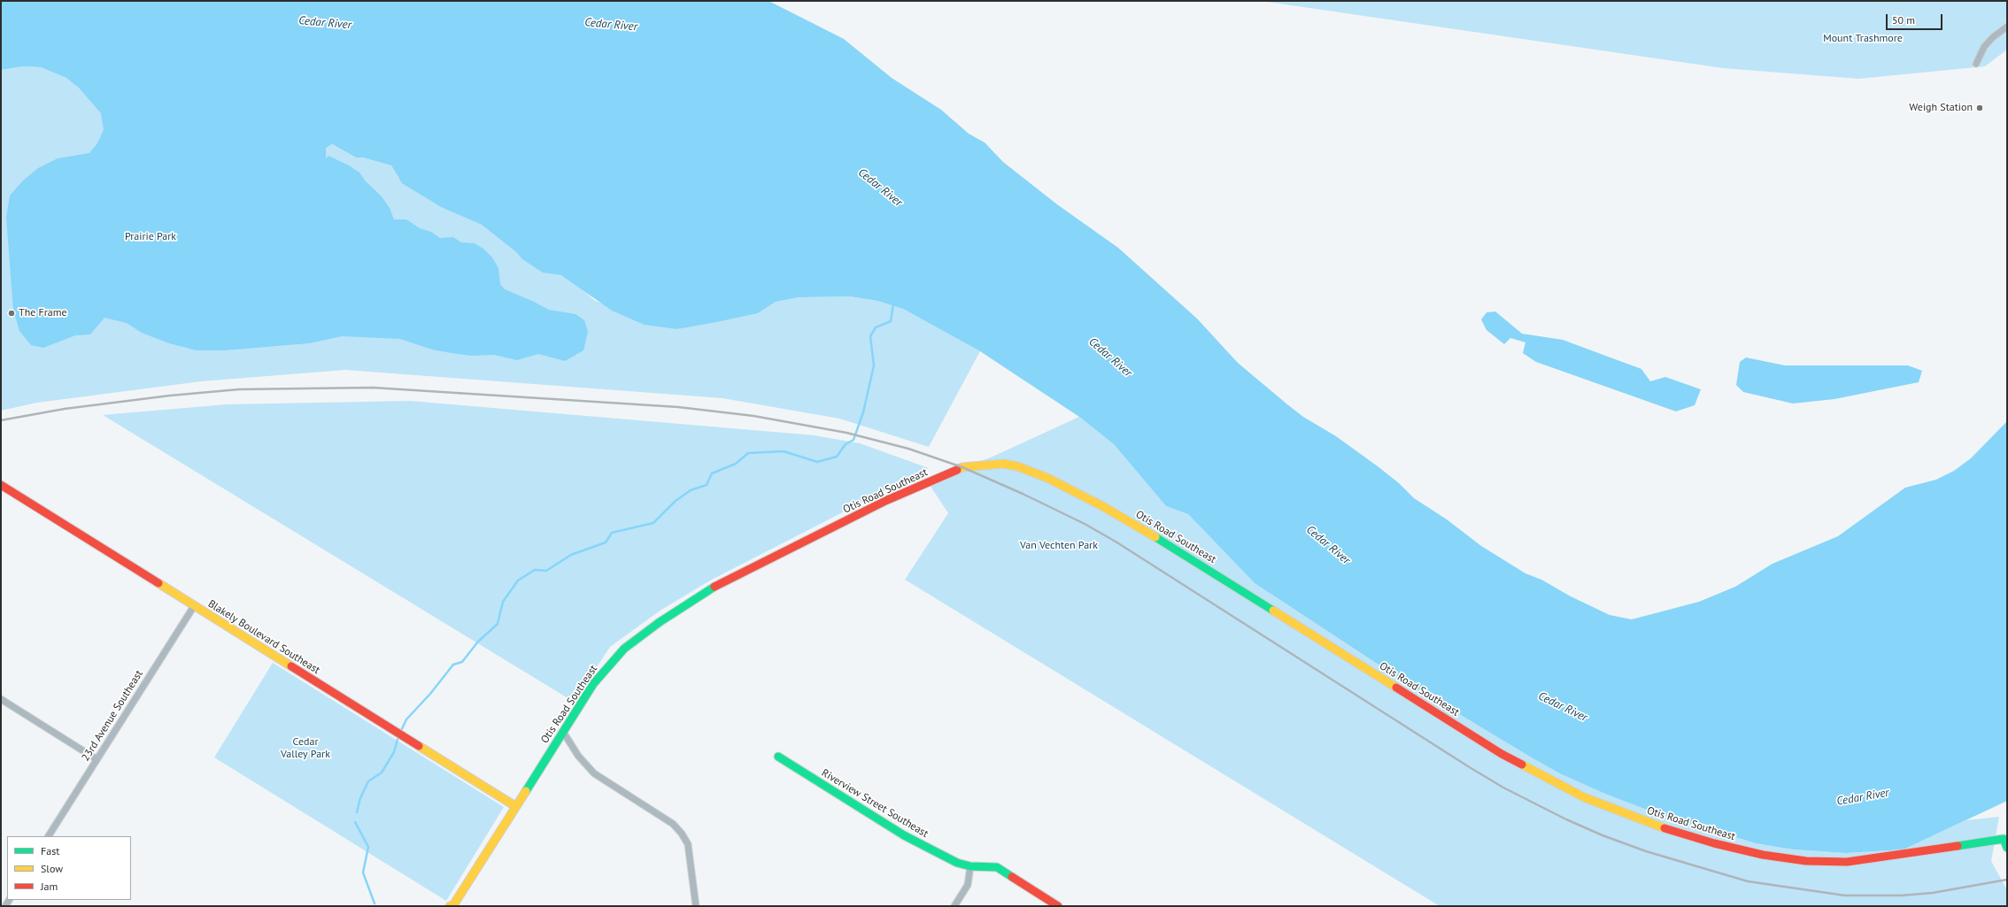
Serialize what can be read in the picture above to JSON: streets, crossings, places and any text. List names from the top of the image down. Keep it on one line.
{"streets":{"street":["Otis Road Southeast","Blakely Boulevard Southeast","23rd Avenue Southeast","Riverview Street Southeast"]},"crossings":[["Otis Road Southeast","Blakely Boulevard Southeast"],["Blakely Boulevard Southeast","23rd Avenue Southeast"]],"water":["Cedar River"],"parks":["Mount Trashmore","Prairie Park","Van Vechten Park","Cedar Valley Park"],"places":["Weigh Station","The Frame"],"legend":["Fast","Slow","Jam"],"scale_bar":"50 m"}
